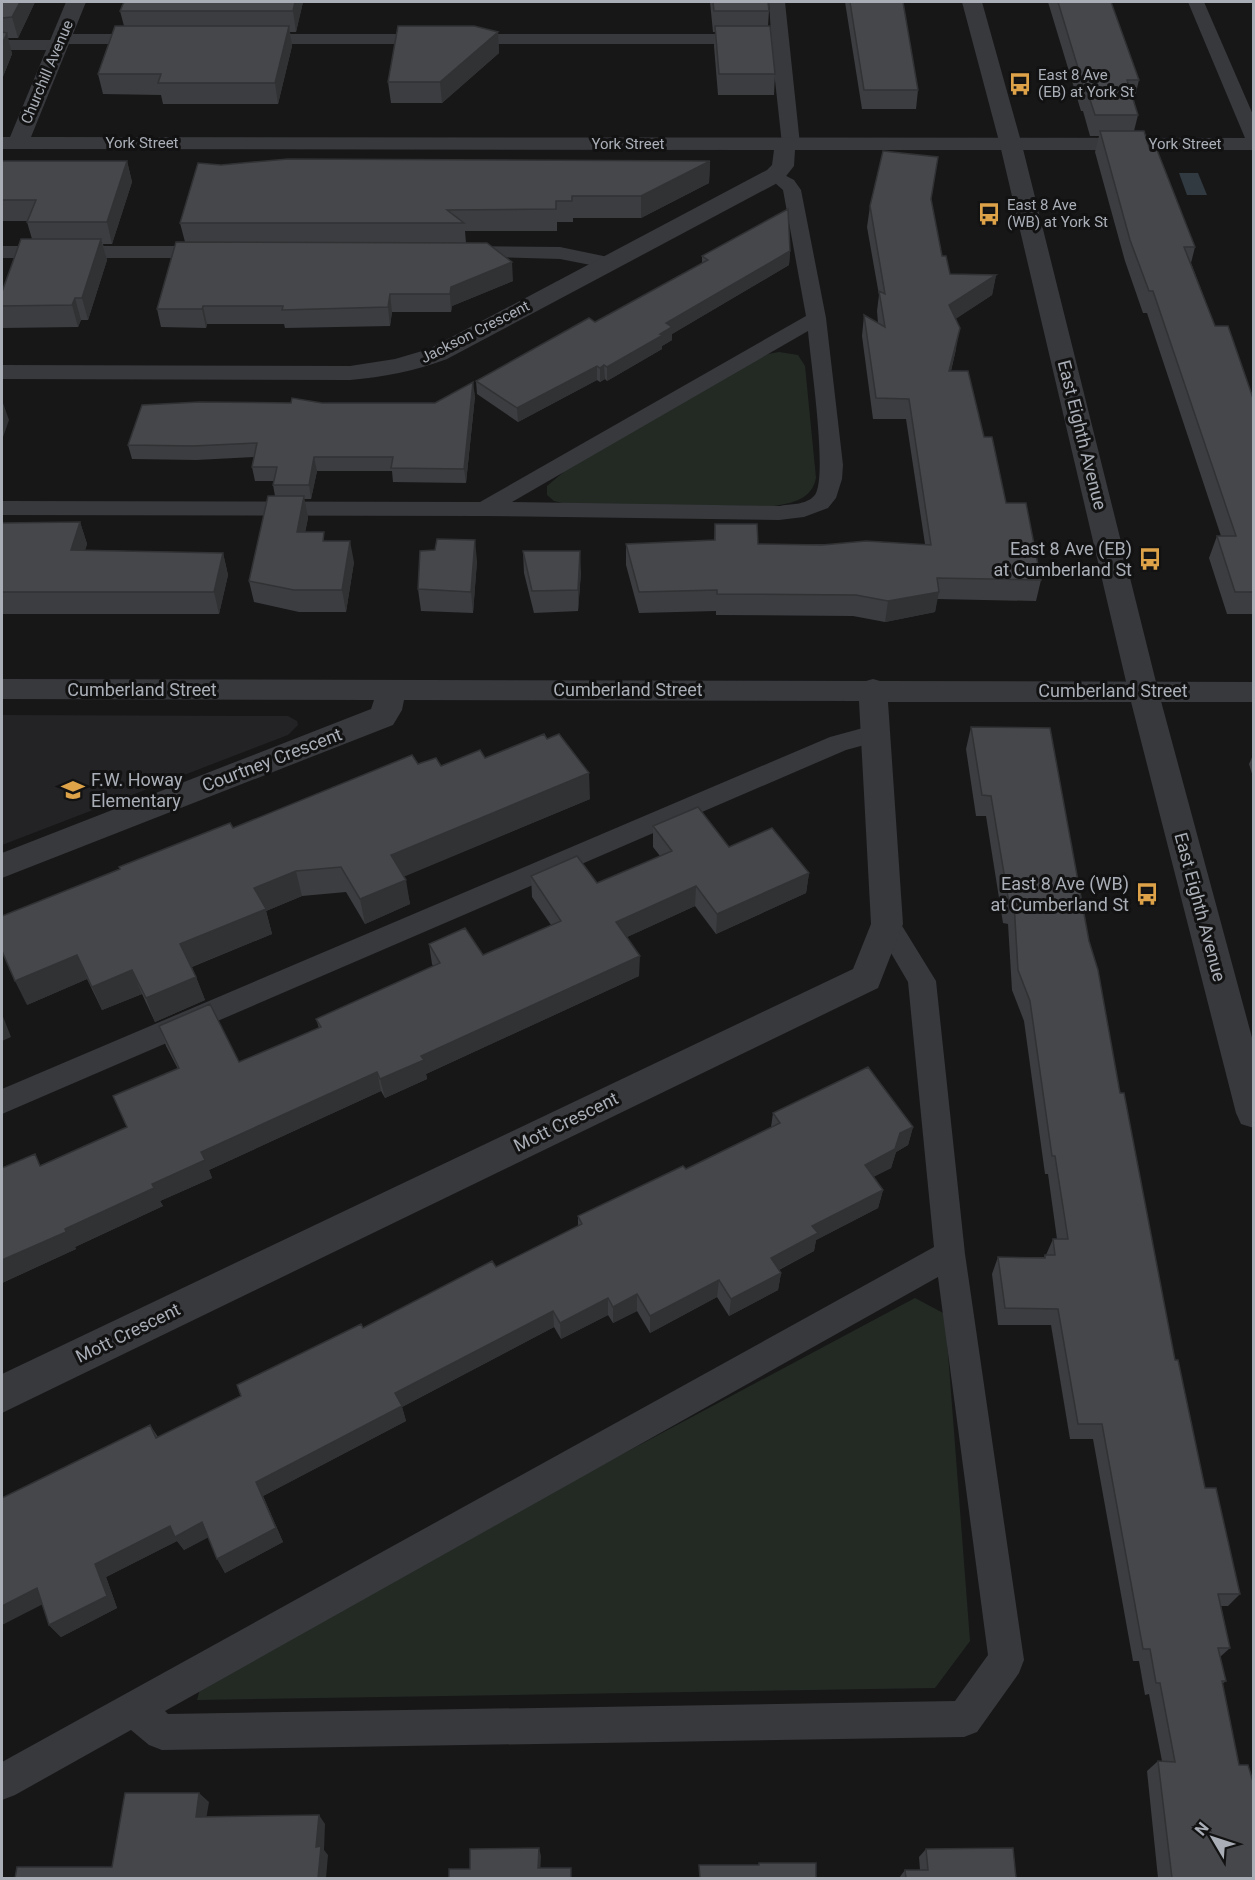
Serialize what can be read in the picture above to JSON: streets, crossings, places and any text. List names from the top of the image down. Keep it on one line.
{"streets":{"street":["Churchill Avenue","York Street","Jackson Crescent","East Eighth Avenue","Cumberland Street","Courtney Crescent","Mott Crescent"]},"crossings":[["Churchill Avenue","York Street"],["York Street","East Eighth Avenue"],["East Eighth Avenue","Cumberland Street"],["Cumberland Street","Courtney Crescent"],["Cumberland Street","Mott Crescent"]],"places":{"bus stop":["East 8 Ave (EB) at York St","East 8 Ave (WB) at York St","East 8 Ave (EB) at Cumberland St","East 8 Ave (WB) at Cumberland St"],"school or university":["F.W. Howay Elementary"]},"north":"top left"}
